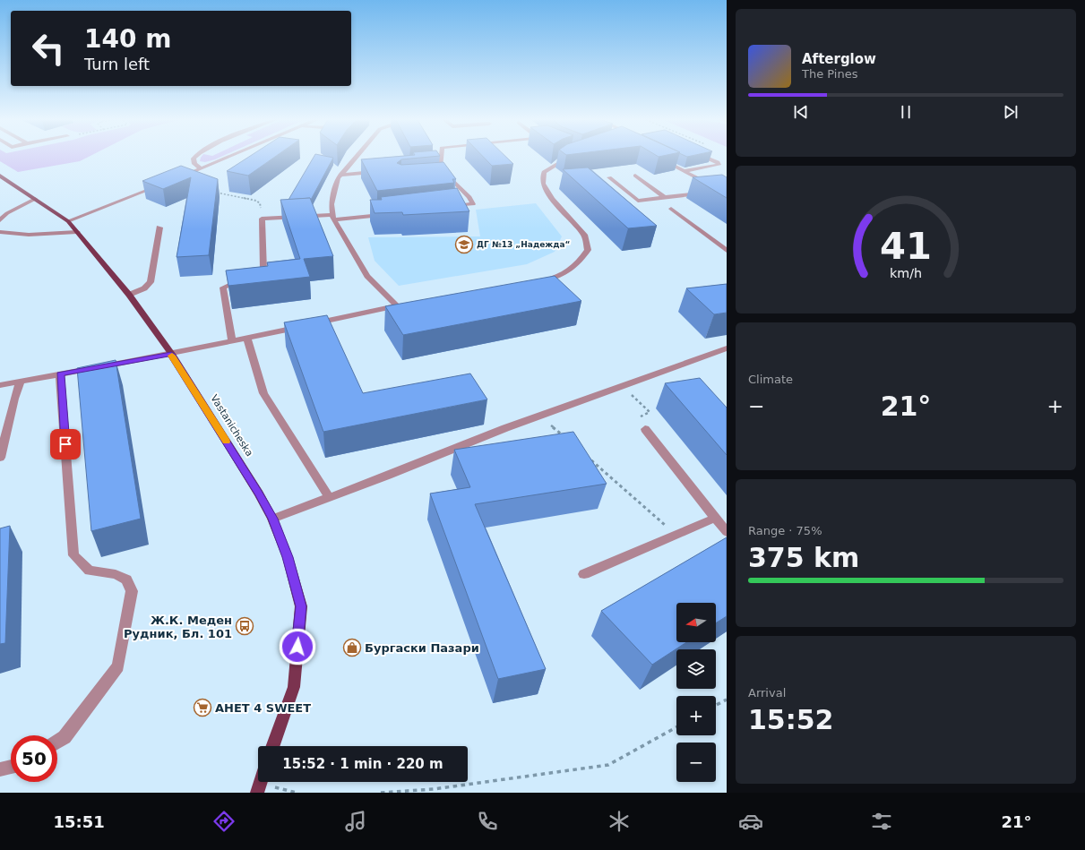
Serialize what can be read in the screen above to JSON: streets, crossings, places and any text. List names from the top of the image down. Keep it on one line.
{"streets":{"main road":["Vastanicheska"]},"places":{"school or university":["ДГ №13 „Надежда“"],"bus stop":["Ж.К. Меден Рудник, Бл. 101"],"shop":["Бургаски Пазари"],"supermarket":["АНЕТ 4 SWEET"]},"north":"left","page":{"turn":["140 m","Turn left"],"song":["Afterglow","The Pines"],"tile":["Climate",["Range · 75%","375 km"],["Arrival","15:52"]],"heat":["−","21°","+"],"map_buttons":["+","−"],"limit":"50","trip":"15:52 · 1 min · 220 m","tabs":["15:51","21°"],"gauge":["41","km/h"]}}
